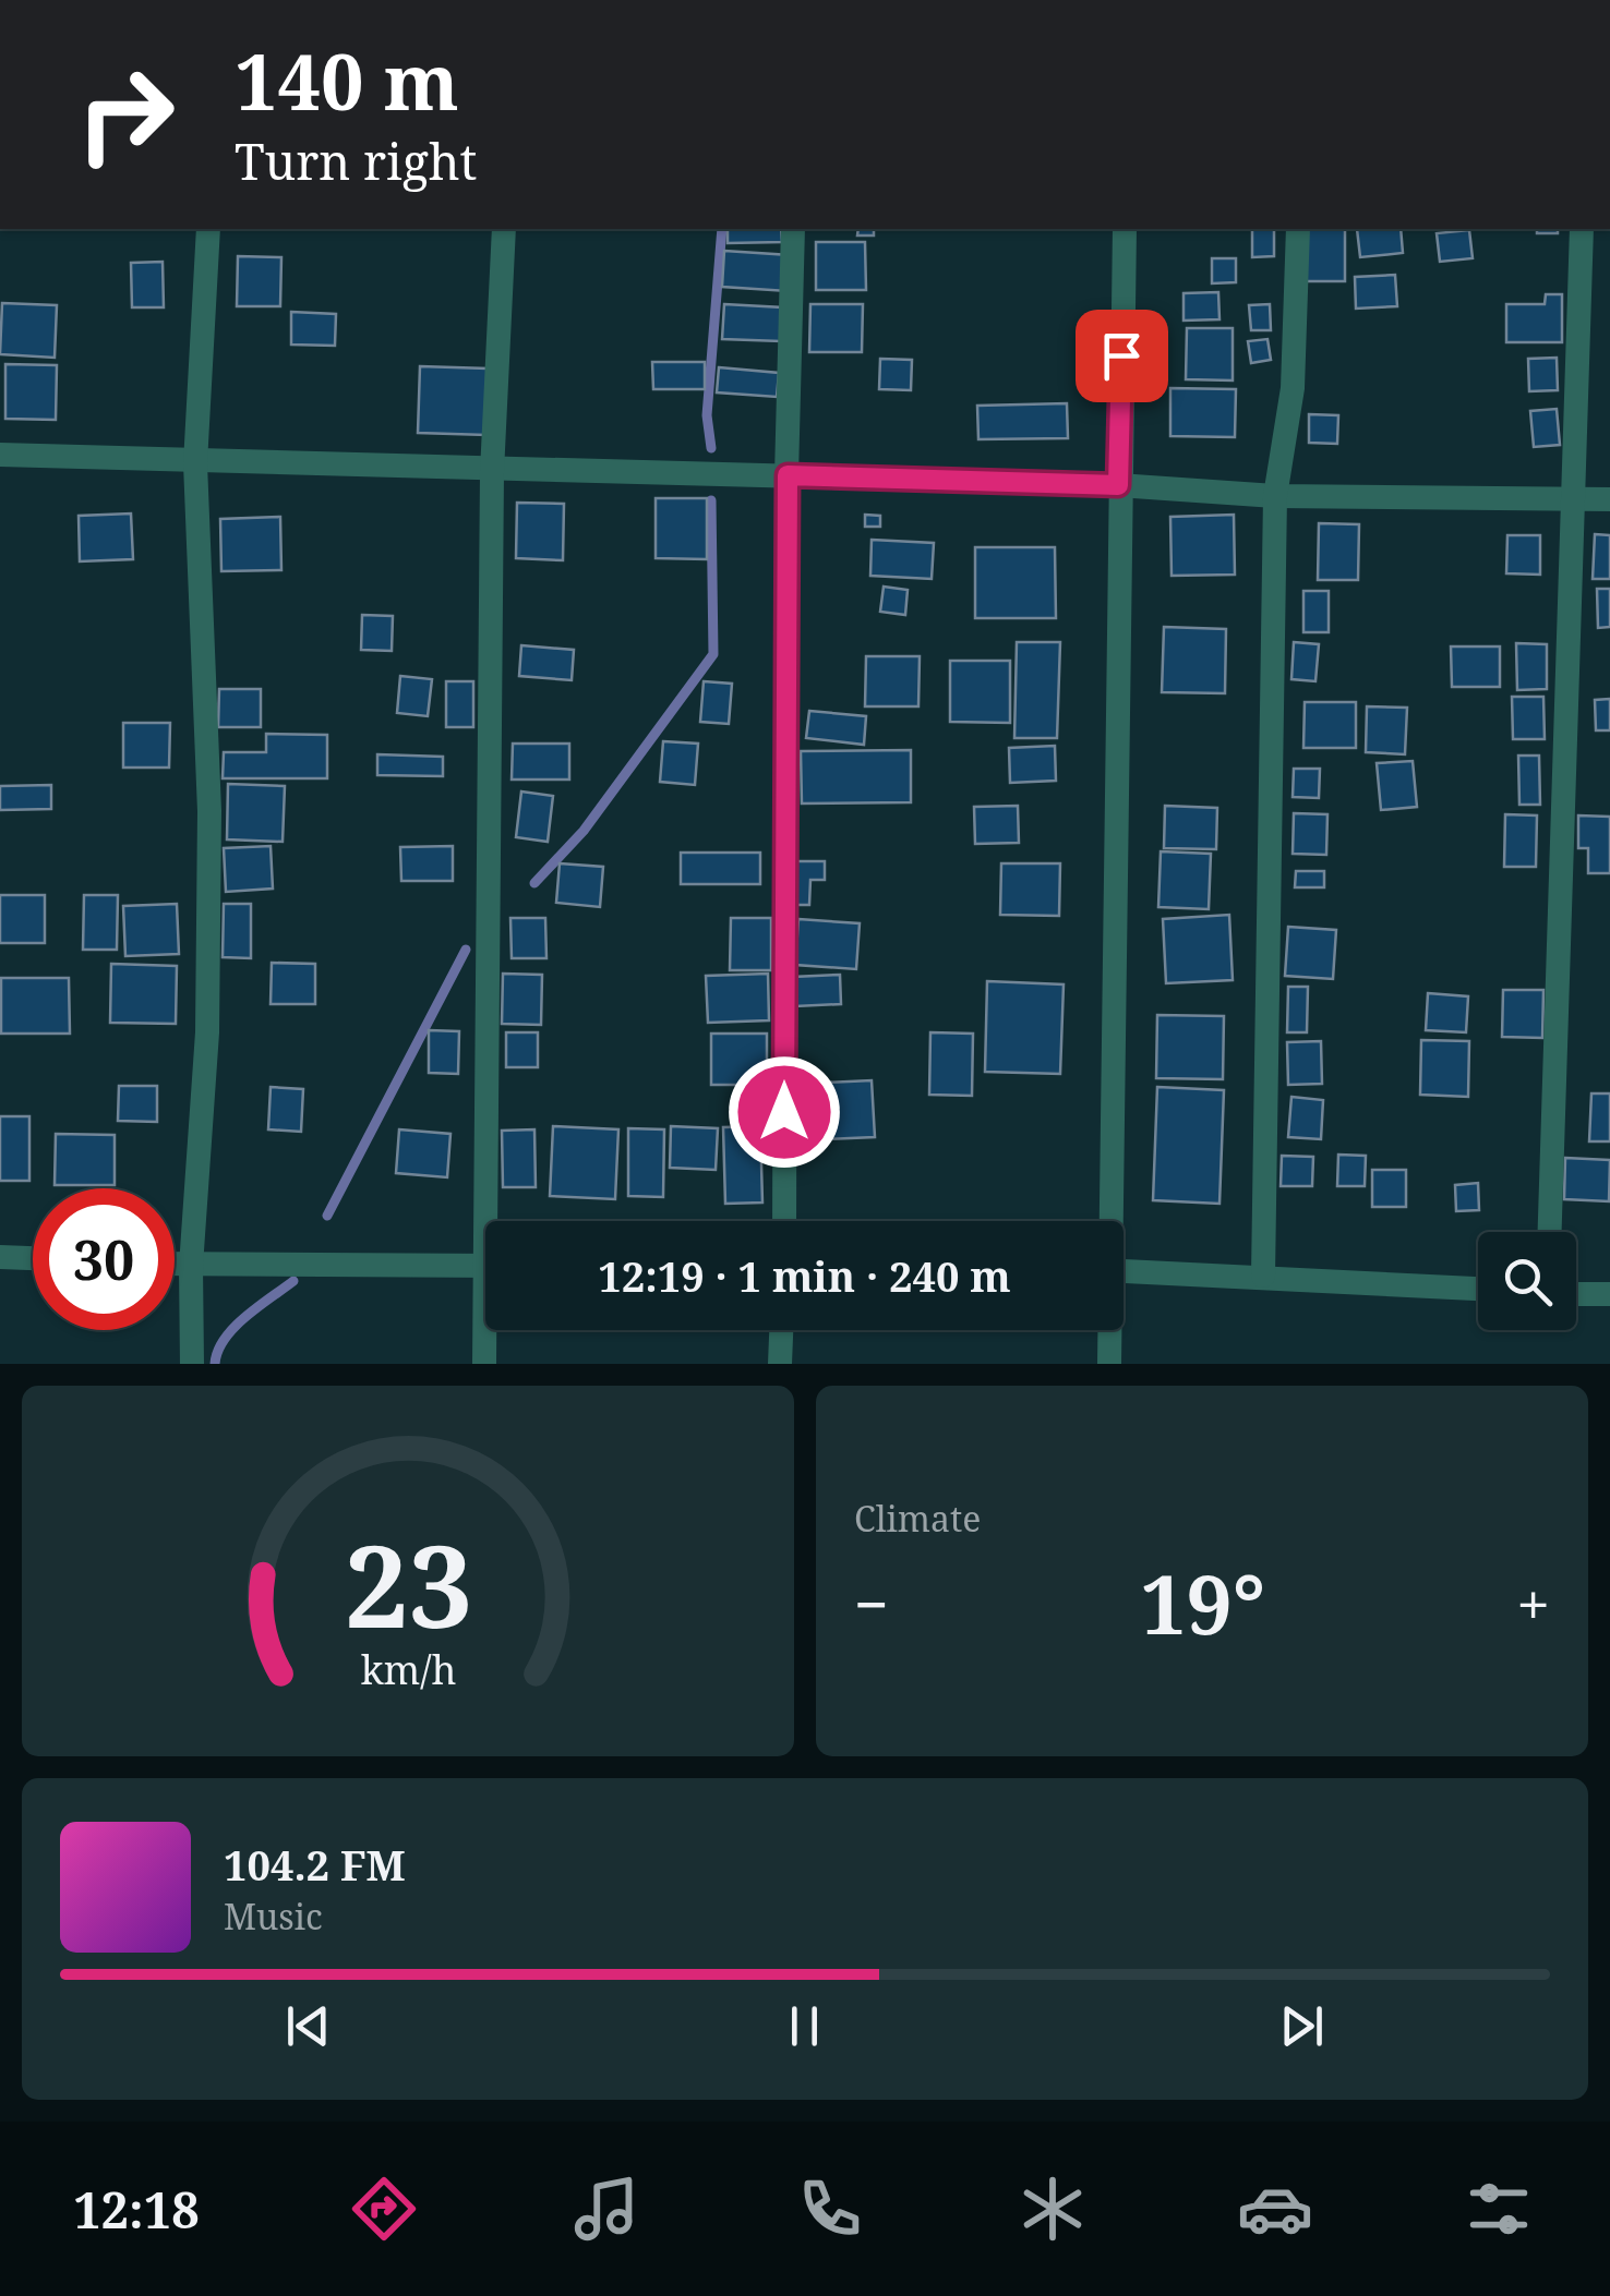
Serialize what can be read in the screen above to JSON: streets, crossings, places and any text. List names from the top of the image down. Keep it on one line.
{"page":{"turn":["140 m","Turn right"],"limit":"30","trip":"12:19 · 1 min · 240 m","tile":"Climate","heat":["−","19°","+"],"song":["104.2 FM","Music"],"tabs":"12:18","gauge":["23","km/h"]}}
